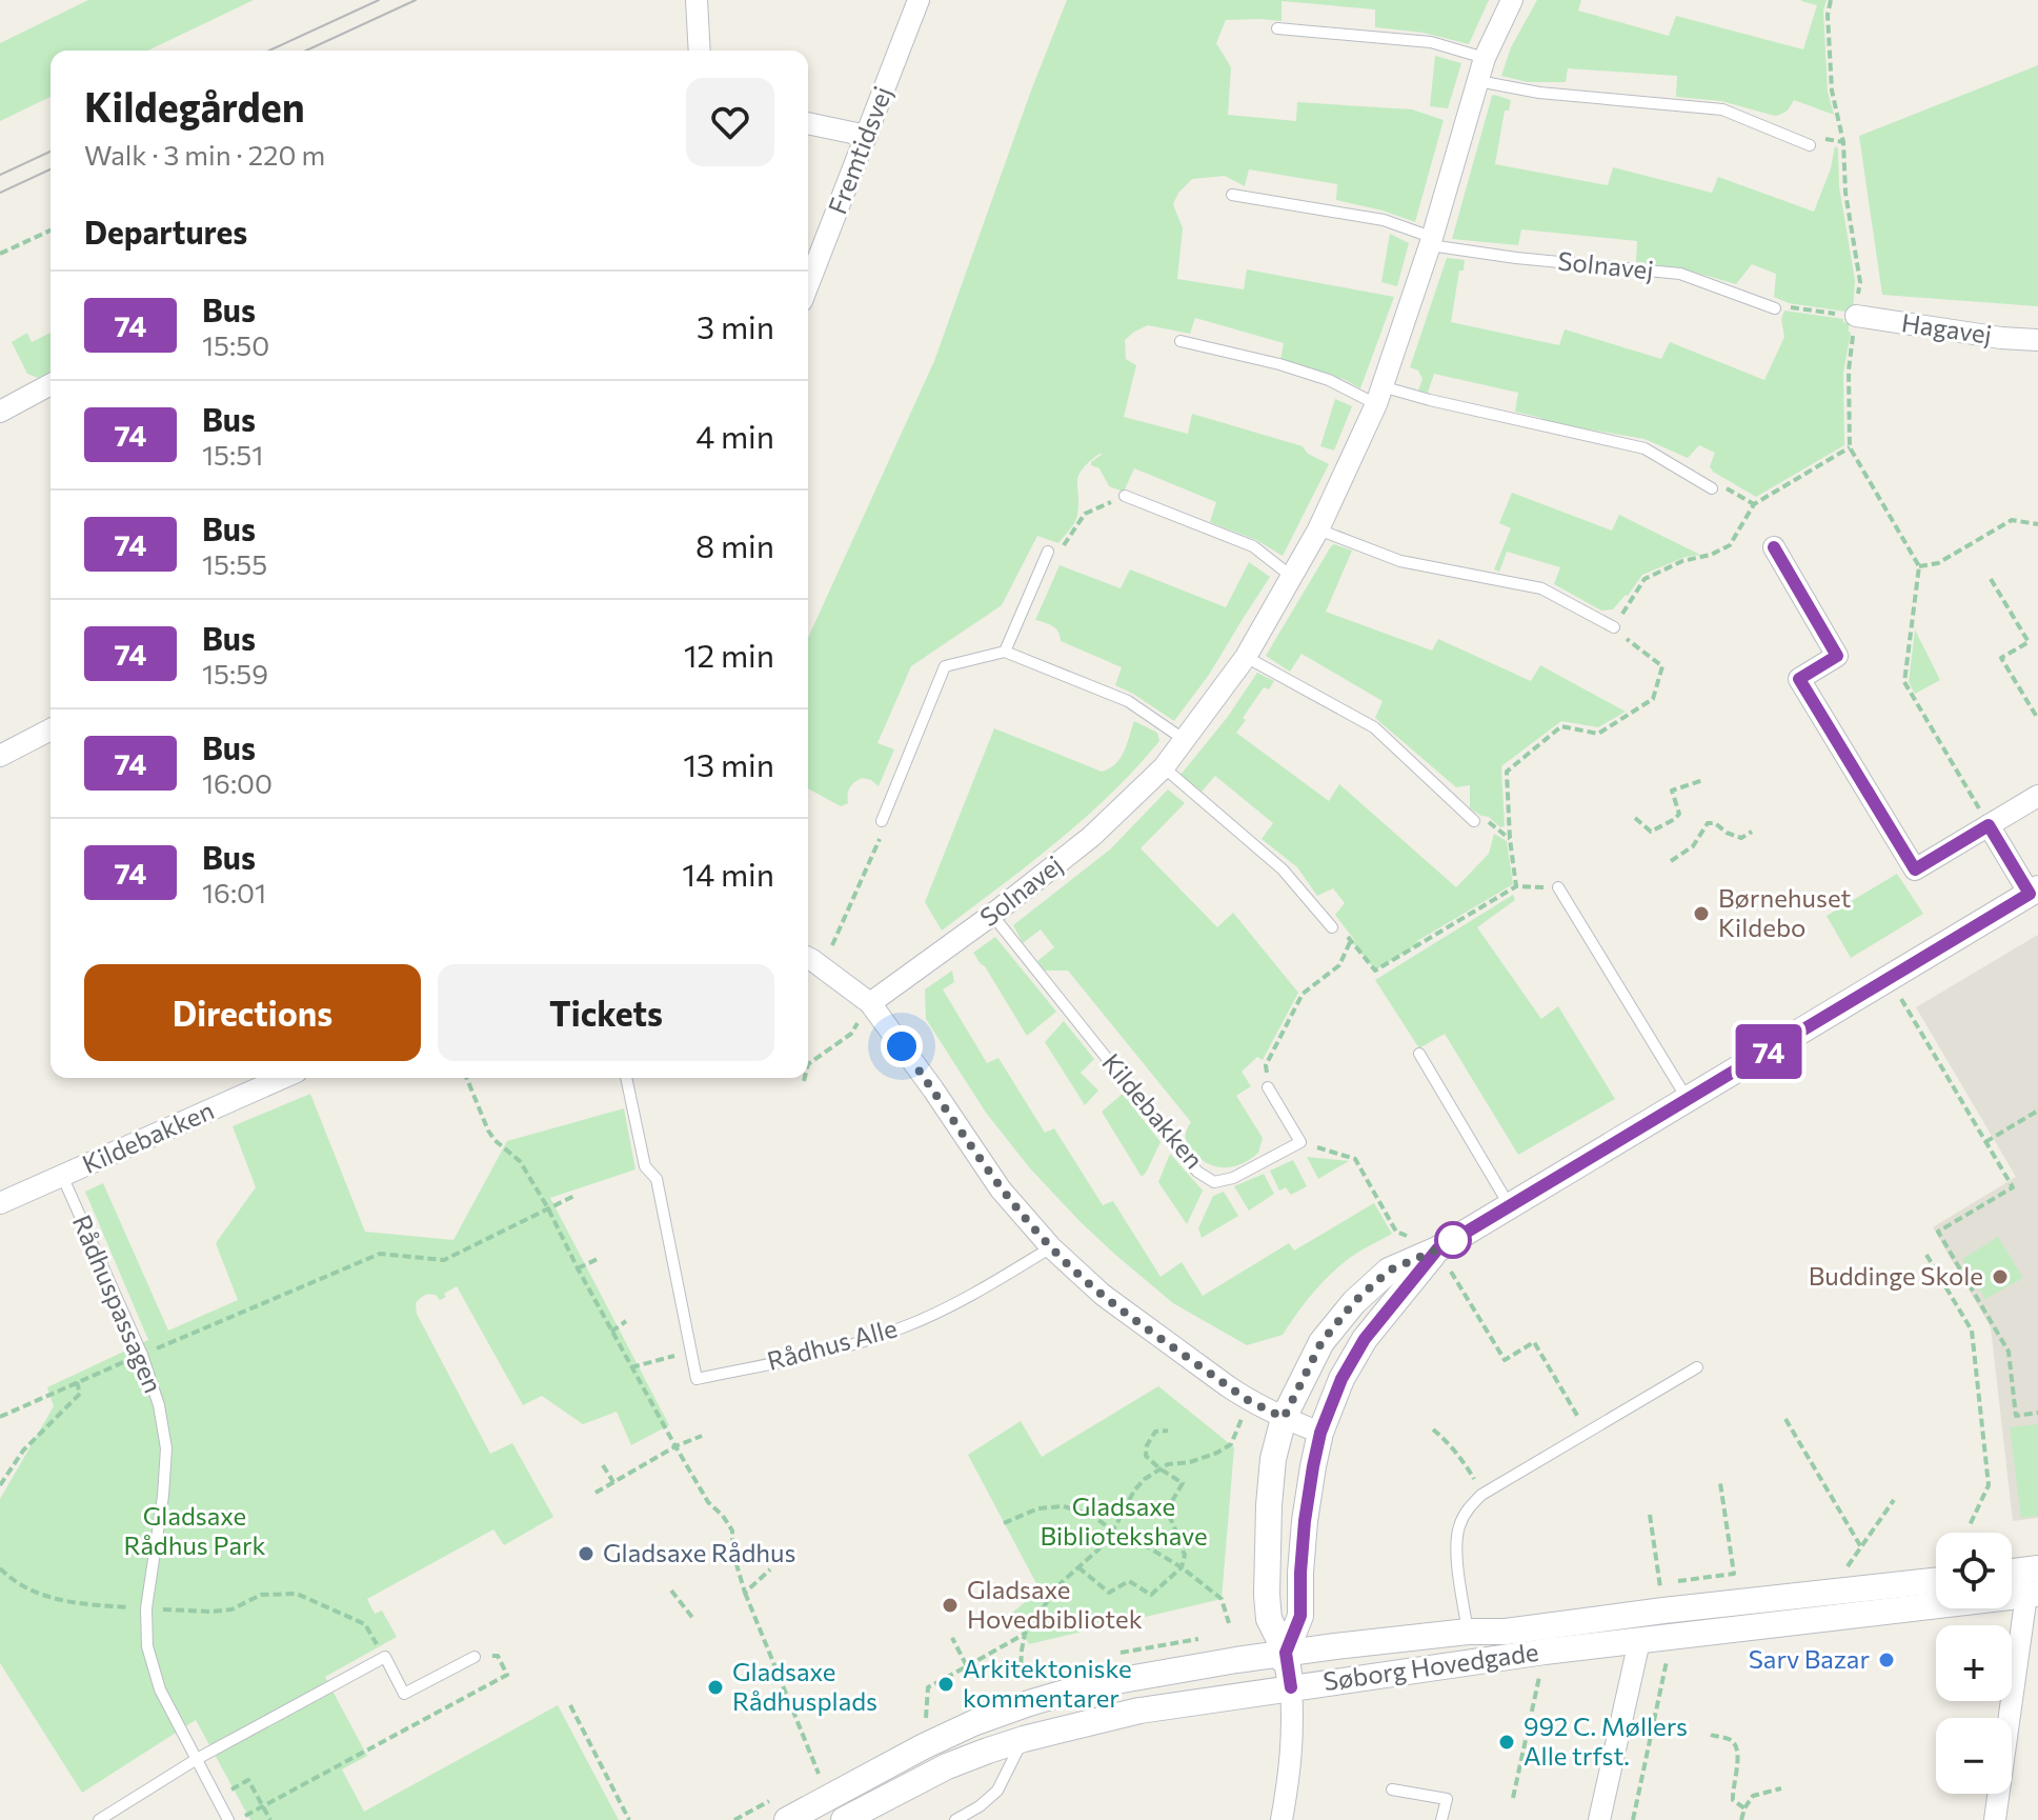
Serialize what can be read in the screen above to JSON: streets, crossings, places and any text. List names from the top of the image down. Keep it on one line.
{"streets":{"street":["Fremtidsvej","Solnavej","Hagavej","Kildebakken","Søborg Hovedgade"],"lane":["Rådhuspassagen","Rådhus Alle"]},"crossings":[["Solnavej","Kildebakken"],["Kildebakken","Rådhuspassagen"]],"parks":["Gladsaxe Bibliotekshave","Gladsaxe Rådhus Park"],"places":["Børnehuset Kildebo","Buddinge Skole","Gladsaxe Rådhus","Gladsaxe Hovedbibliotek","Sarv Bazar","Arkitektoniske kommentarer","Gladsaxe Rådhusplads","992 C. Møllers Alle trfst."],"lines":["bus line 74"],"page":{"on_map":"74","heading":[["Kildegården","Walk · 3 min · 220 m"],"Departures"],"list":[{"mark":"74","name":"Bus","note":"15:50","value":"3 min"},{"mark":"74","name":"Bus","note":"15:51","value":"4 min"},{"mark":"74","name":"Bus","note":"15:55","value":"8 min"},{"mark":"74","name":"Bus","note":"15:59","value":"12 min"},{"mark":"74","name":"Bus","note":"16:00","value":"13 min"},{"mark":"74","name":"Bus","note":"16:01","value":"14 min"}],"buttons":["Directions","Tickets"],"map_buttons":["+","−"]}}
